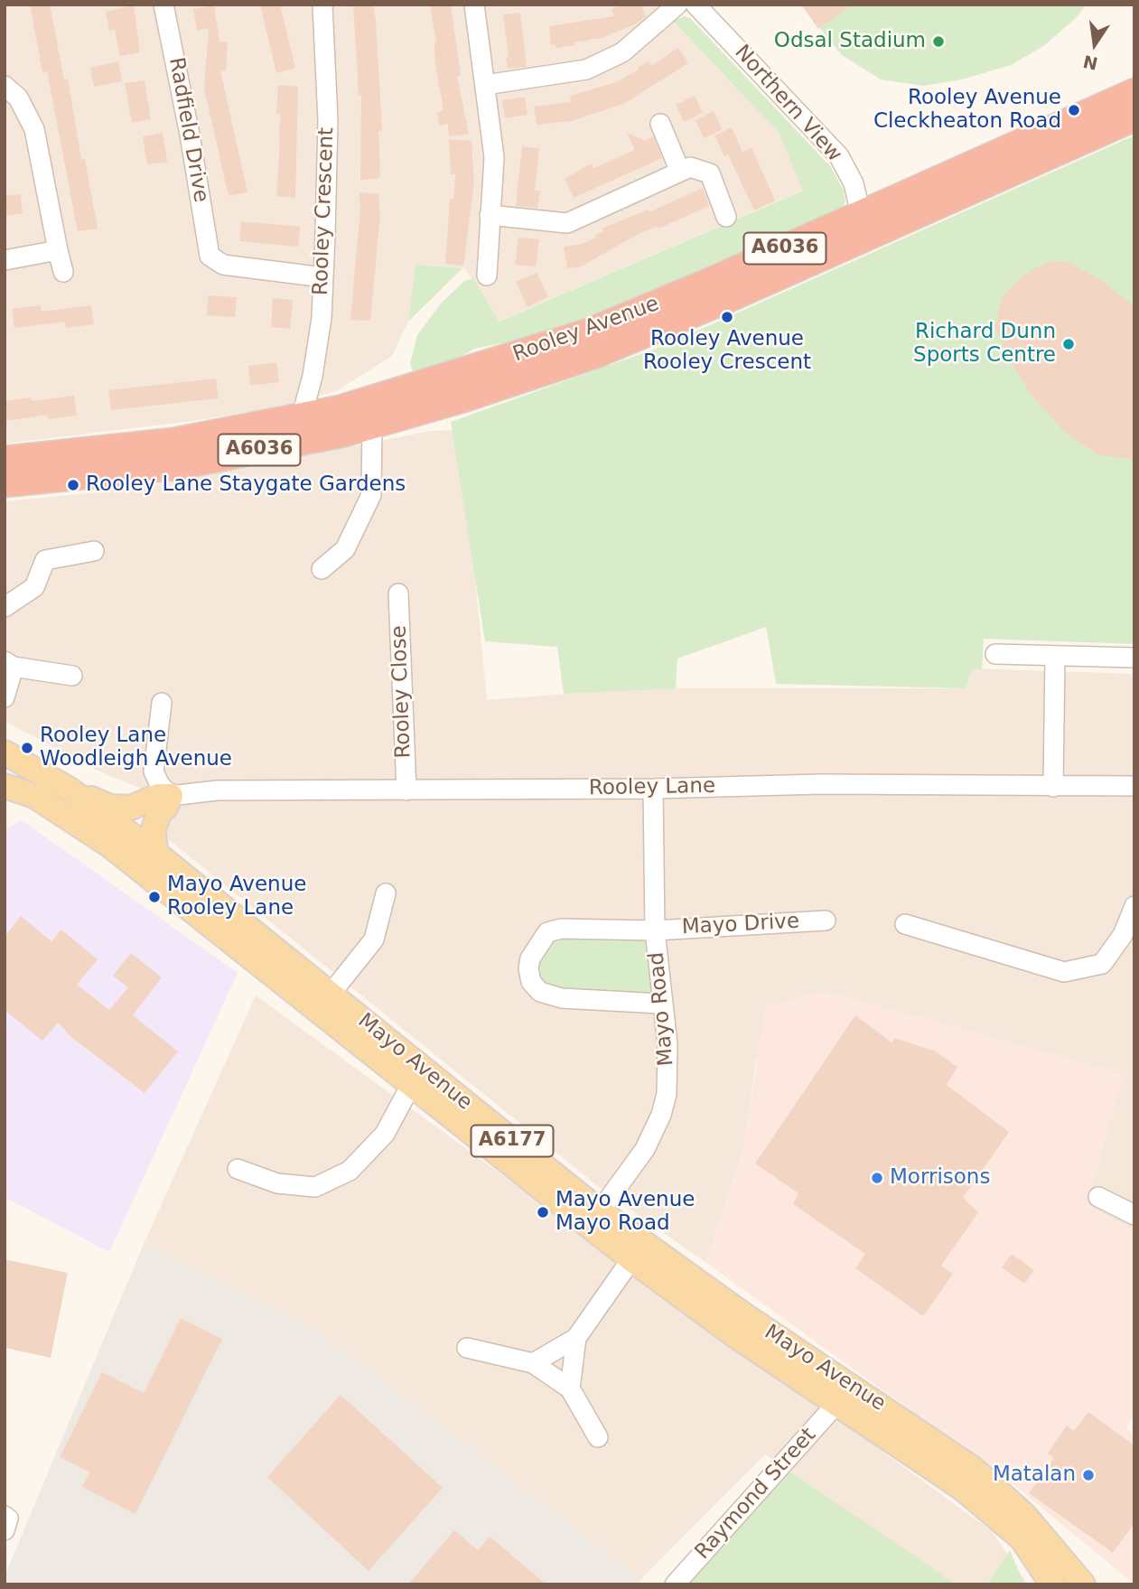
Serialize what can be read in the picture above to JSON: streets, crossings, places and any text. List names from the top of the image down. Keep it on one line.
{"streets":{"highway":["A6036","Rooley Avenue"],"main road":["Mayo Avenue","A6177"],"street":["Northern View","Radfield Drive","Rooley Crescent","Rooley Close","Rooley Lane","Mayo Drive","Mayo Road","Raymond Street"]},"crossings":[["Northern View","Rooley Avenue"],["Radfield Drive","Rooley Crescent"],["Rooley Crescent","Rooley Avenue"],["Rooley Close","Rooley Lane"],["Rooley Lane","Mayo Road"],["Mayo Drive","Mayo Road"],["Mayo Road","Mayo Avenue"],["Mayo Avenue","Raymond Street"]],"places":["Odsal Stadium","Rooley Avenue Cleckheaton Road","Rooley Avenue Rooley Crescent","Richard Dunn Sports Centre","Rooley Lane Staygate Gardens","Rooley Lane Woodleigh Avenue","Mayo Avenue Rooley Lane","Morrisons","Mayo Avenue Mayo Road","Matalan"],"north":"bottom"}
